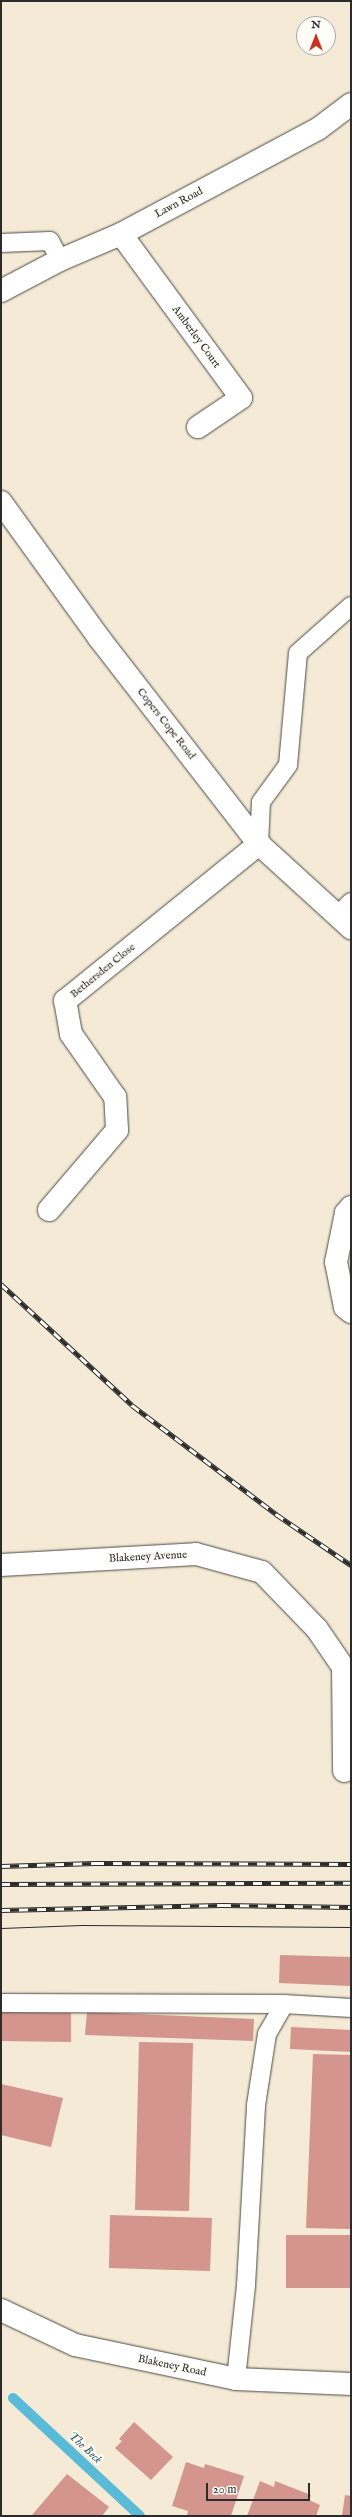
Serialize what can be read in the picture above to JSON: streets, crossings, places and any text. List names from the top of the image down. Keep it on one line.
{"streets":{"street":["Lawn Road","Amberley Court","Copers Cope Road","Bethersden Close","Blakeney Avenue","Blakeney Road"]},"crossings":[["Lawn Road","Amberley Court"],["Copers Cope Road","Bethersden Close"]],"water":["The Beck"],"scale_bar":"20 m","north":"top"}
